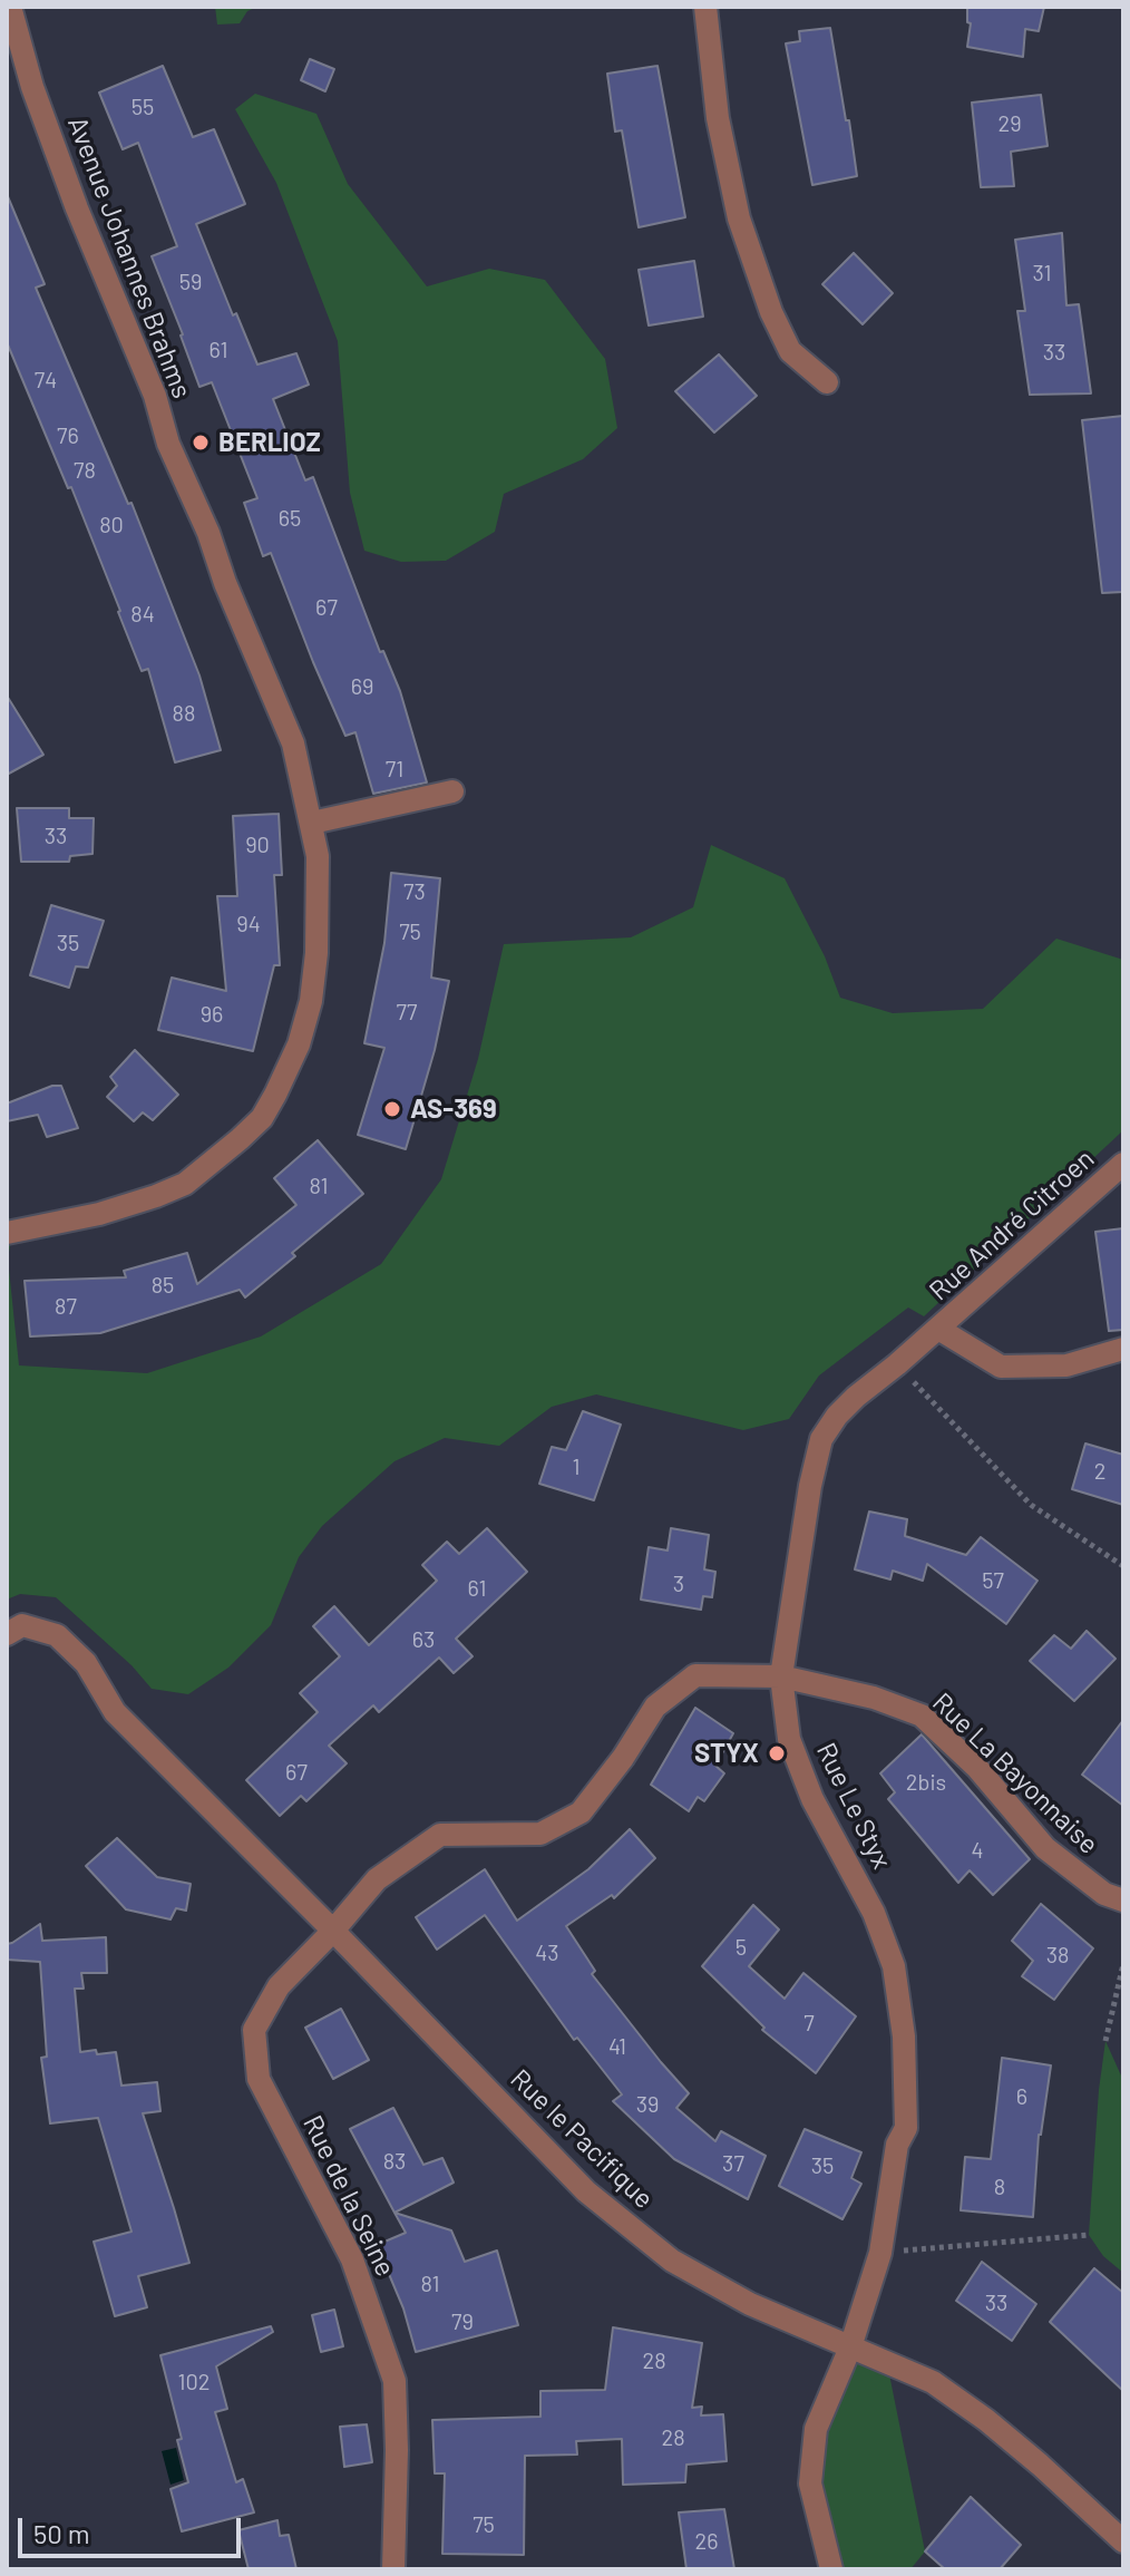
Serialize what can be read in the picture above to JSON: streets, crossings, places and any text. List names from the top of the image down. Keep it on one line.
{"streets":{"street":["Avenue Johannes Brahms","Rue André Citroen","Rue La Bayonnaise","Rue Le Styx","Rue le Pacifique","Rue de la Seine"]},"crossings":[["Rue André Citroen","Rue Le Styx"],["Rue La Bayonnaise","Rue Le Styx"],["Rue La Bayonnaise","Rue le Pacifique"],["Rue La Bayonnaise","Rue de la Seine"],["Rue Le Styx","Rue le Pacifique"],["Rue le Pacifique","Rue de la Seine"]],"places":["BERLIOZ","AS-369","STYX"],"house_numbers":["55","29","31","59","61","33","74","76","78","65","80","67","84","69","88","71","33","90","73","94","75","35","77","96","81","85","87","1","2","57","3","61","63","67","2bis","4","5","43","38","7","41","6","39","83","37","35","8","81","33","79","28","102","28","75","26"],"scale_bar":"50 m"}
